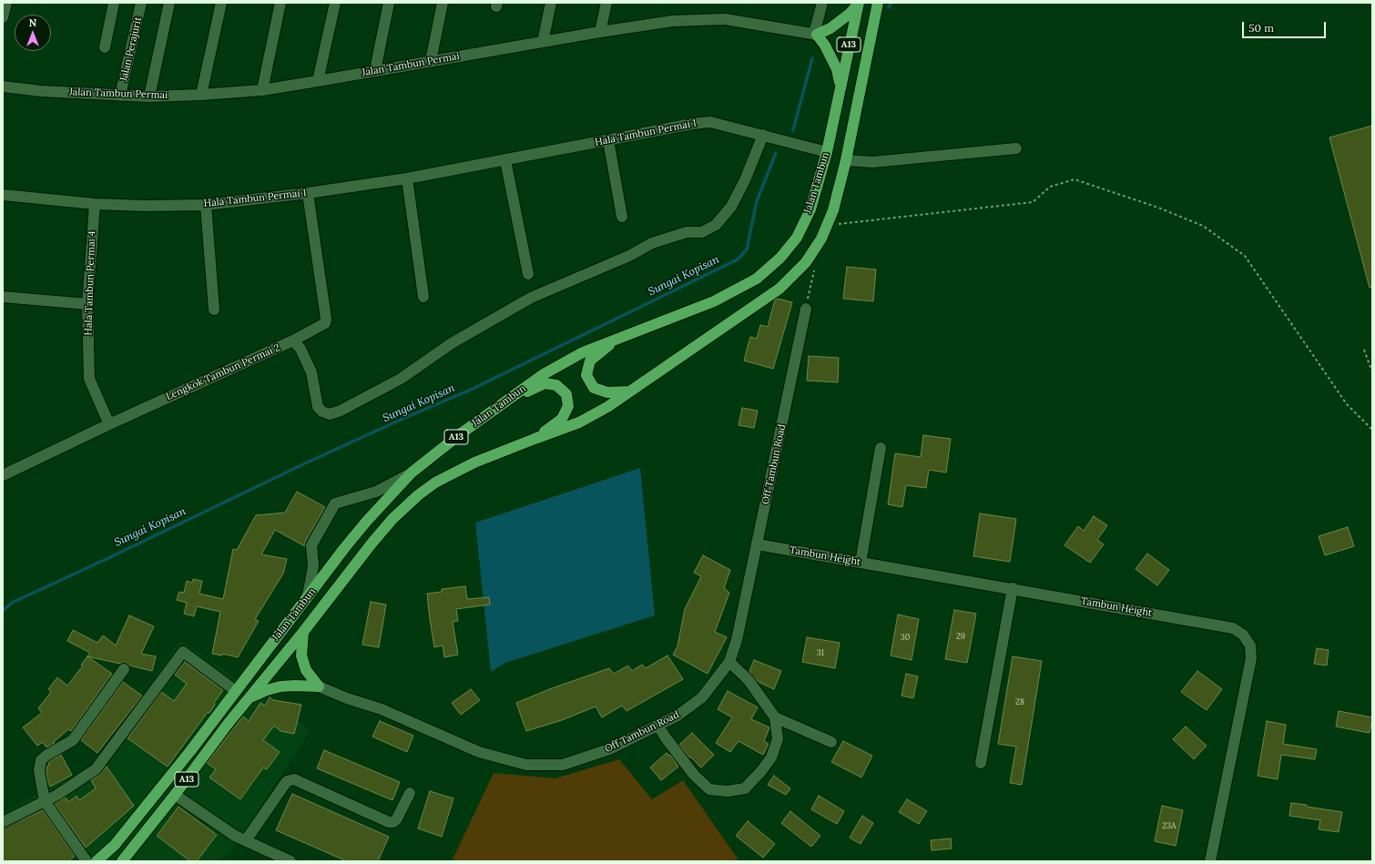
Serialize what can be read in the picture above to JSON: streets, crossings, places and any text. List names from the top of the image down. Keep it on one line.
{"streets":{"main road":["A13","Jalan Tambun"],"street":["Jalan Perajurit","Jalan Tambun Permai","Hala Tambun Permai 1","Hala Tambun Permai 4","Lengkok Tambun Permai 2","Off Tambun Road","Tambun Height"]},"crossings":[["Jalan Perajurit","Jalan Tambun Permai"],["Hala Tambun Permai 1","Jalan Tambun"],["Hala Tambun Permai 1","Hala Tambun Permai 4"],["Hala Tambun Permai 1","Lengkok Tambun Permai 2"],["Hala Tambun Permai 4","Lengkok Tambun Permai 2"],["Off Tambun Road","Tambun Height"]],"water":["Sungai Kopisan"],"house_numbers":["29","30","31","28","23A"],"scale_bar":"50 m","north":"top"}
